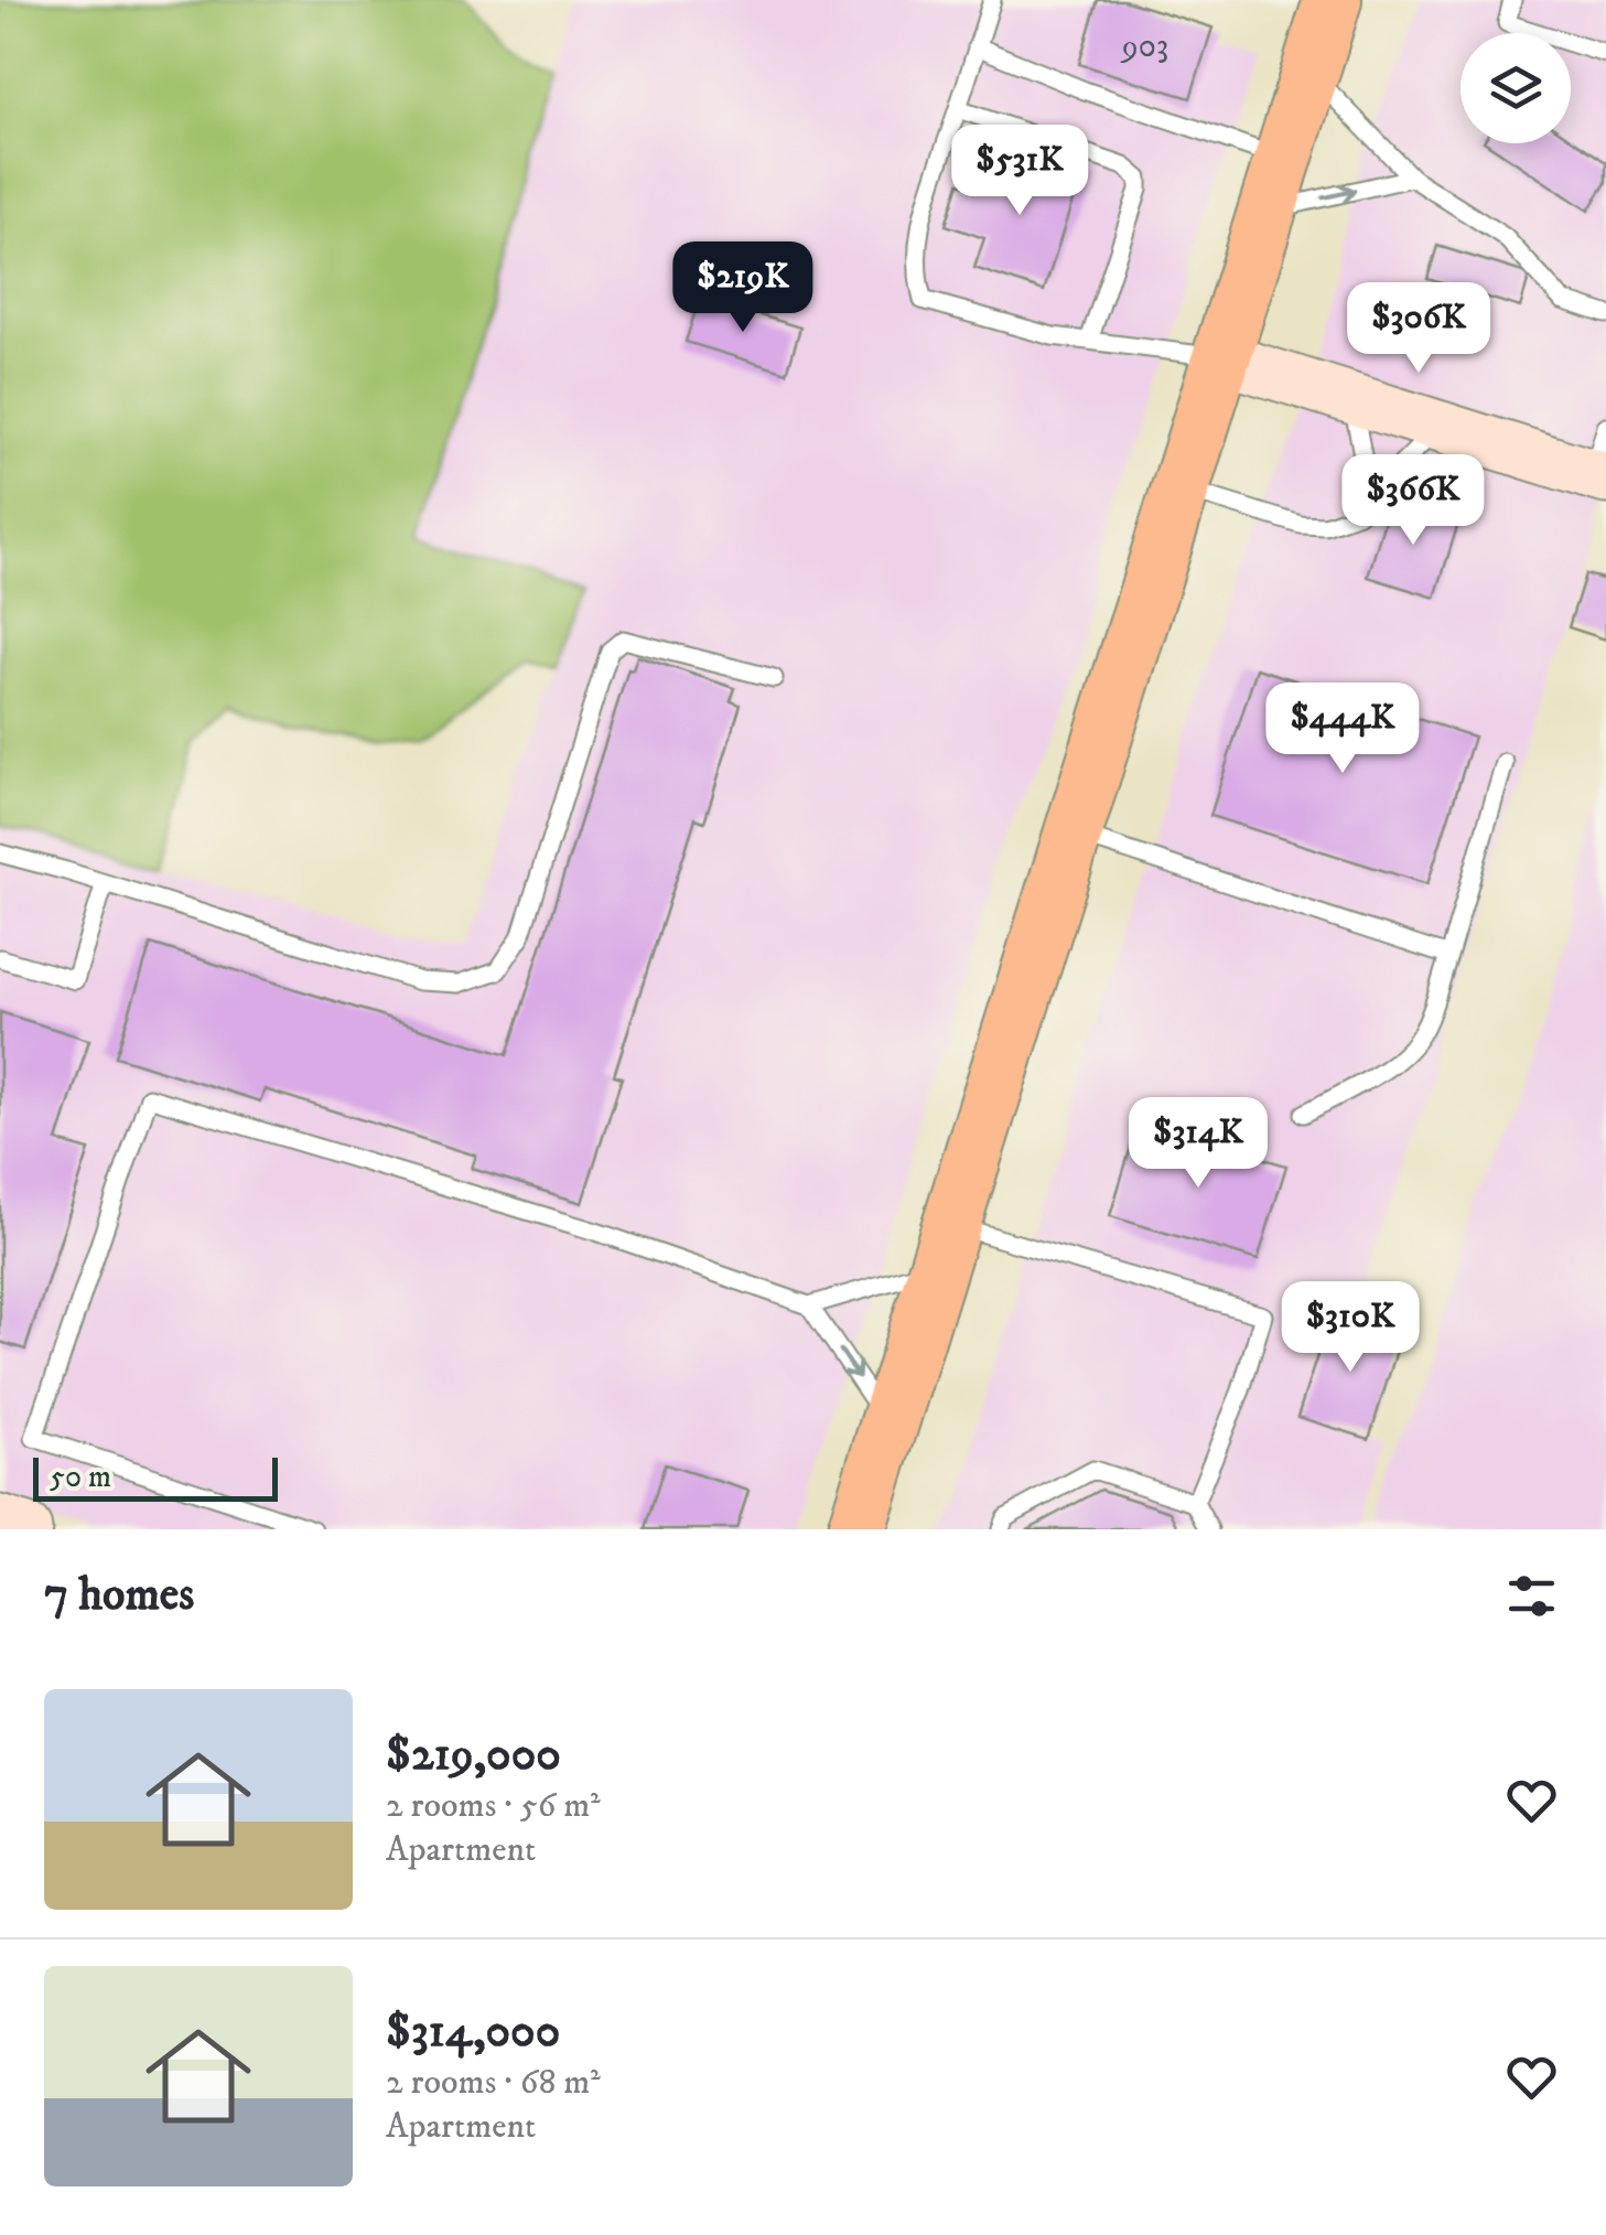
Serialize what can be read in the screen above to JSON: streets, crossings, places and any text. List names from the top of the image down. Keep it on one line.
{"house_numbers":["903"],"scale_bar":"50 m","page":{"price":["$531K","$219K","$306K","$366K","$444K","$314K","$310K"],"scale":"50 m","heading":"7 homes","list":[{"name":"$219,000","note":"2 rooms · 56 m² · Apartment"},{"name":"$314,000","note":"2 rooms · 68 m² · Apartment"}]}}
